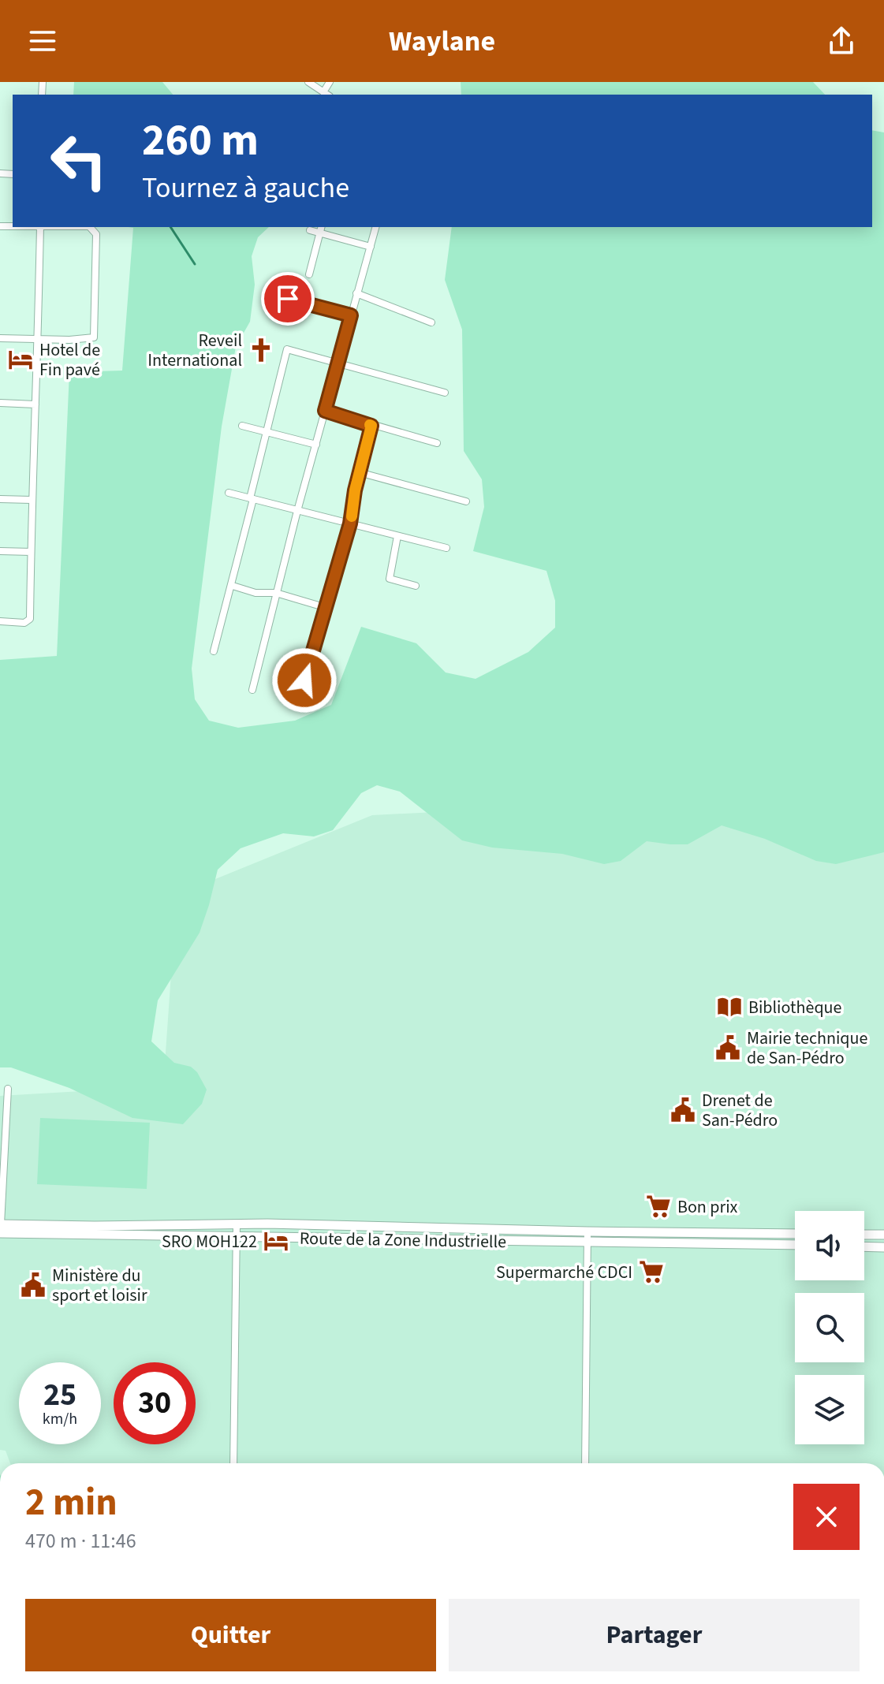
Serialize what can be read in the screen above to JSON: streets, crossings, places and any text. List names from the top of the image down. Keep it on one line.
{"streets":{"main road":["Route de la Zone Industrielle"]},"places":{"church":["Reveil International"],"hotel":["Hotel de Fin pavé","SRO MOH122"],"library":["Bibliothèque"],"public building":["Mairie technique de San-Pédro","Drenet de San-Pédro","Ministère du sport et loisir"],"supermarket":["Bon prix","Supermarché CDCI"]},"page":{"header":"Waylane","turn":["260 m","Tournez à gauche"],"speed":"25 km/h","limit":"30","heading":["2 min","470 m · 11:46"],"buttons":["Quitter","Partager"]}}
